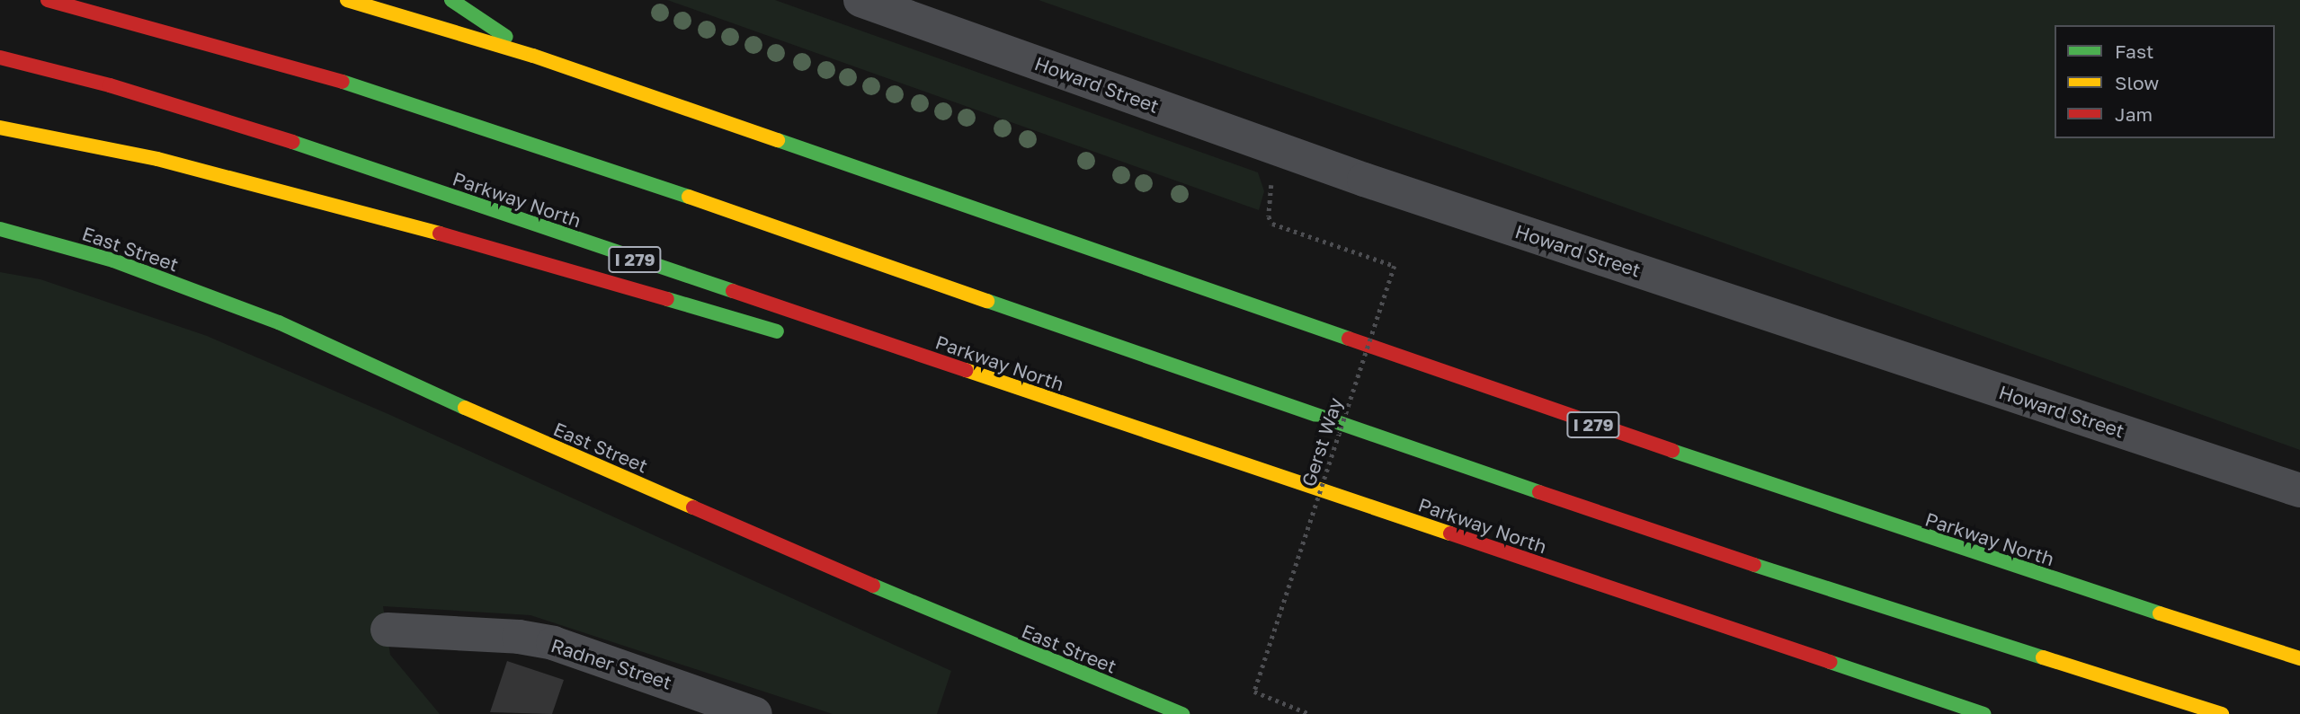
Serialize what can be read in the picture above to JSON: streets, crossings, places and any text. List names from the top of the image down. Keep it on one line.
{"streets":{"main road":["Parkway North","East Street","I 279"],"street":["Howard Street","Radner Street"],"path":["Gerst Way"]},"legend":["Fast","Slow","Jam"]}
